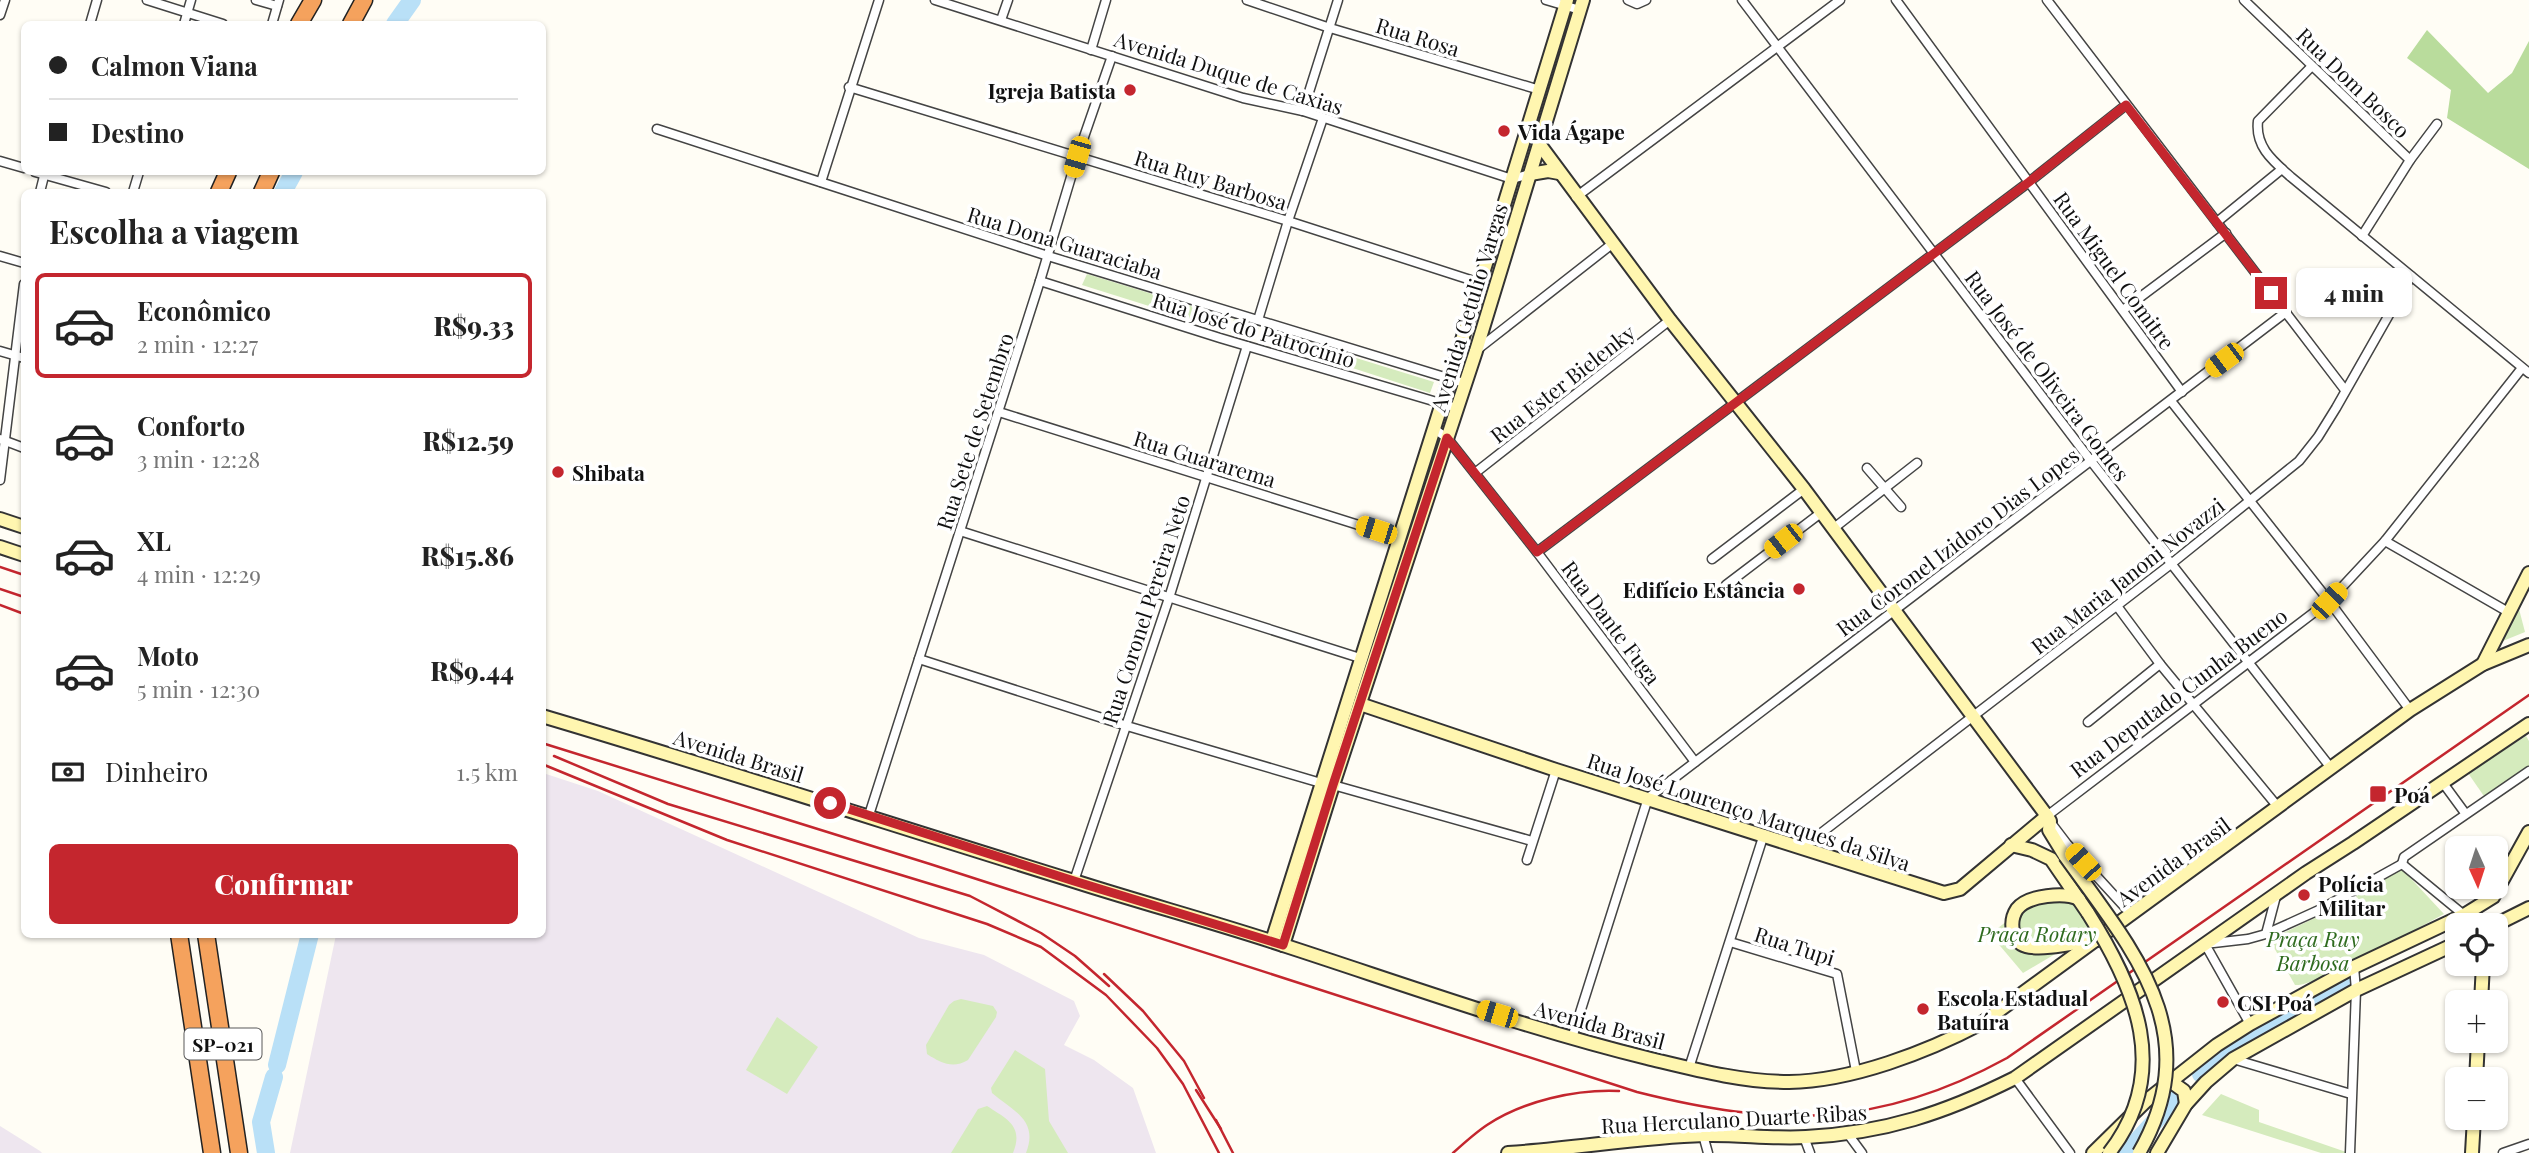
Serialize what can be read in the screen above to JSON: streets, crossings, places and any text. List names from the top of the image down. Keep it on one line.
{"streets":{"highway":["SP-021"],"main road":["Avenida Getúlio Vargas","Rua Deputado Cunha Bueno","Avenida Brasil","Rua José Lourenço Marques da Silva","Rua Herculano Duarte Ribas"],"street":["Rua Rosa","Avenida Duque de Caxias","Rua Dom Bosco","Rua Ruy Barbosa","Rua Dona Guaraciaba","Rua Miguel Comitre","Rua José do Patrocínio","Rua José de Oliveira Gomes","Rua Ester Bielenky","Rua Sete de Setembro","Rua Guararema","Rua Coronel Izidoro Dias Lopes","Rua Maria Janoni Novazzi","Rua Coronel Pereira Neto","Rua Dante Fuga","Rua Tupi"]},"crossings":[["Rua Rosa","Avenida Getúlio Vargas"],["Avenida Duque de Caxias","Avenida Getúlio Vargas"],["Avenida Duque de Caxias","Rua Sete de Setembro"],["Rua Ruy Barbosa","Avenida Getúlio Vargas"],["Rua Ruy Barbosa","Rua Sete de Setembro"],["Rua Dona Guaraciaba","Avenida Getúlio Vargas"],["Rua Dona Guaraciaba","Rua Sete de Setembro"],["Rua Miguel Comitre","Rua Coronel Izidoro Dias Lopes"],["Avenida Getúlio Vargas","Rua José do Patrocínio"],["Avenida Getúlio Vargas","Rua Guararema"],["Avenida Getúlio Vargas","Rua Dante Fuga"],["Avenida Getúlio Vargas","Avenida Brasil"],["Avenida Getúlio Vargas","Rua José Lourenço Marques da Silva"],["Rua José do Patrocínio","Rua Sete de Setembro"],["Rua José do Patrocínio","Rua Coronel Pereira Neto"],["Rua José de Oliveira Gomes","Rua Coronel Izidoro Dias Lopes"],["Rua José de Oliveira Gomes","Rua Maria Janoni Novazzi"],["Rua José de Oliveira Gomes","Rua Deputado Cunha Bueno"],["Rua José de Oliveira Gomes","Avenida Brasil"],["Rua Ester Bielenky","Rua Dante Fuga"],["Rua Sete de Setembro","Rua Guararema"],["Rua Sete de Setembro","Avenida Brasil"],["Rua Guararema","Rua Coronel Pereira Neto"],["Rua Coronel Izidoro Dias Lopes","Rua Dante Fuga"],["Rua Coronel Izidoro Dias Lopes","Rua José Lourenço Marques da Silva"],["Rua Maria Janoni Novazzi","Rua José Lourenço Marques da Silva"],["Rua Coronel Pereira Neto","Avenida Brasil"],["Rua Deputado Cunha Bueno","Rua José Lourenço Marques da Silva"],["Avenida Brasil","Rua Tupi"]],"parks":["Praça Rotary","Praça Ruy Barbosa"],"places":{"other":["Igreja Batista","Vida Ágape","Shibata","Edifício Estância","Polícia Militar","CSI Poá","Escola Estadual Batuíra"],"transit":["Poá"]},"north":"bottom","page":{"banner":["Calmon Viana","Destino"],"heading":"Escolha a viagem","bubble":"4 min","list":[{"name":"Econômico","note":"2 min · 12:27","value":"R$9.33"},{"name":"Conforto","note":"3 min · 12:28","value":"R$12.59"},{"name":"XL","note":"4 min · 12:29","value":"R$15.86"},{"name":"Moto","note":"5 min · 12:30","value":"R$9.44"}],"pay":["Dinheiro","1.5 km"],"buttons":"Confirmar","map_buttons":["+","−"]}}
